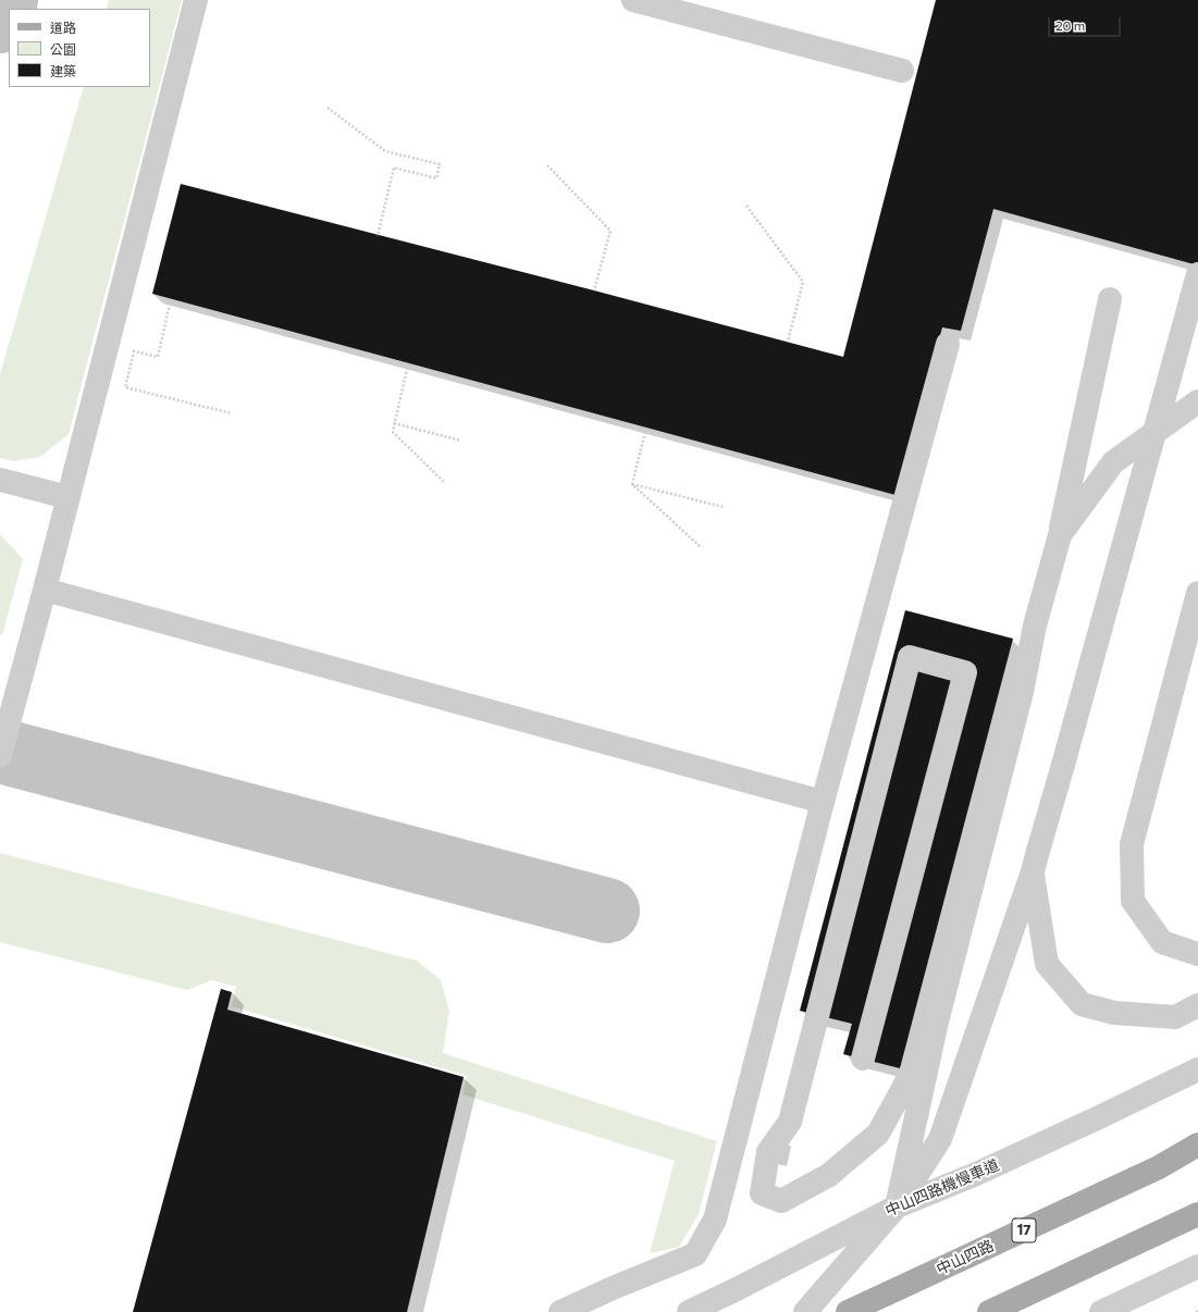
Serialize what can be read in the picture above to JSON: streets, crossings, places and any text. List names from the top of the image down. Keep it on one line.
{"streets":{"main road":["17","中山四路"],"lane":["中山四路機慢車道"]},"legend":["道路","公園","建築"],"scale_bar":"20 m"}
